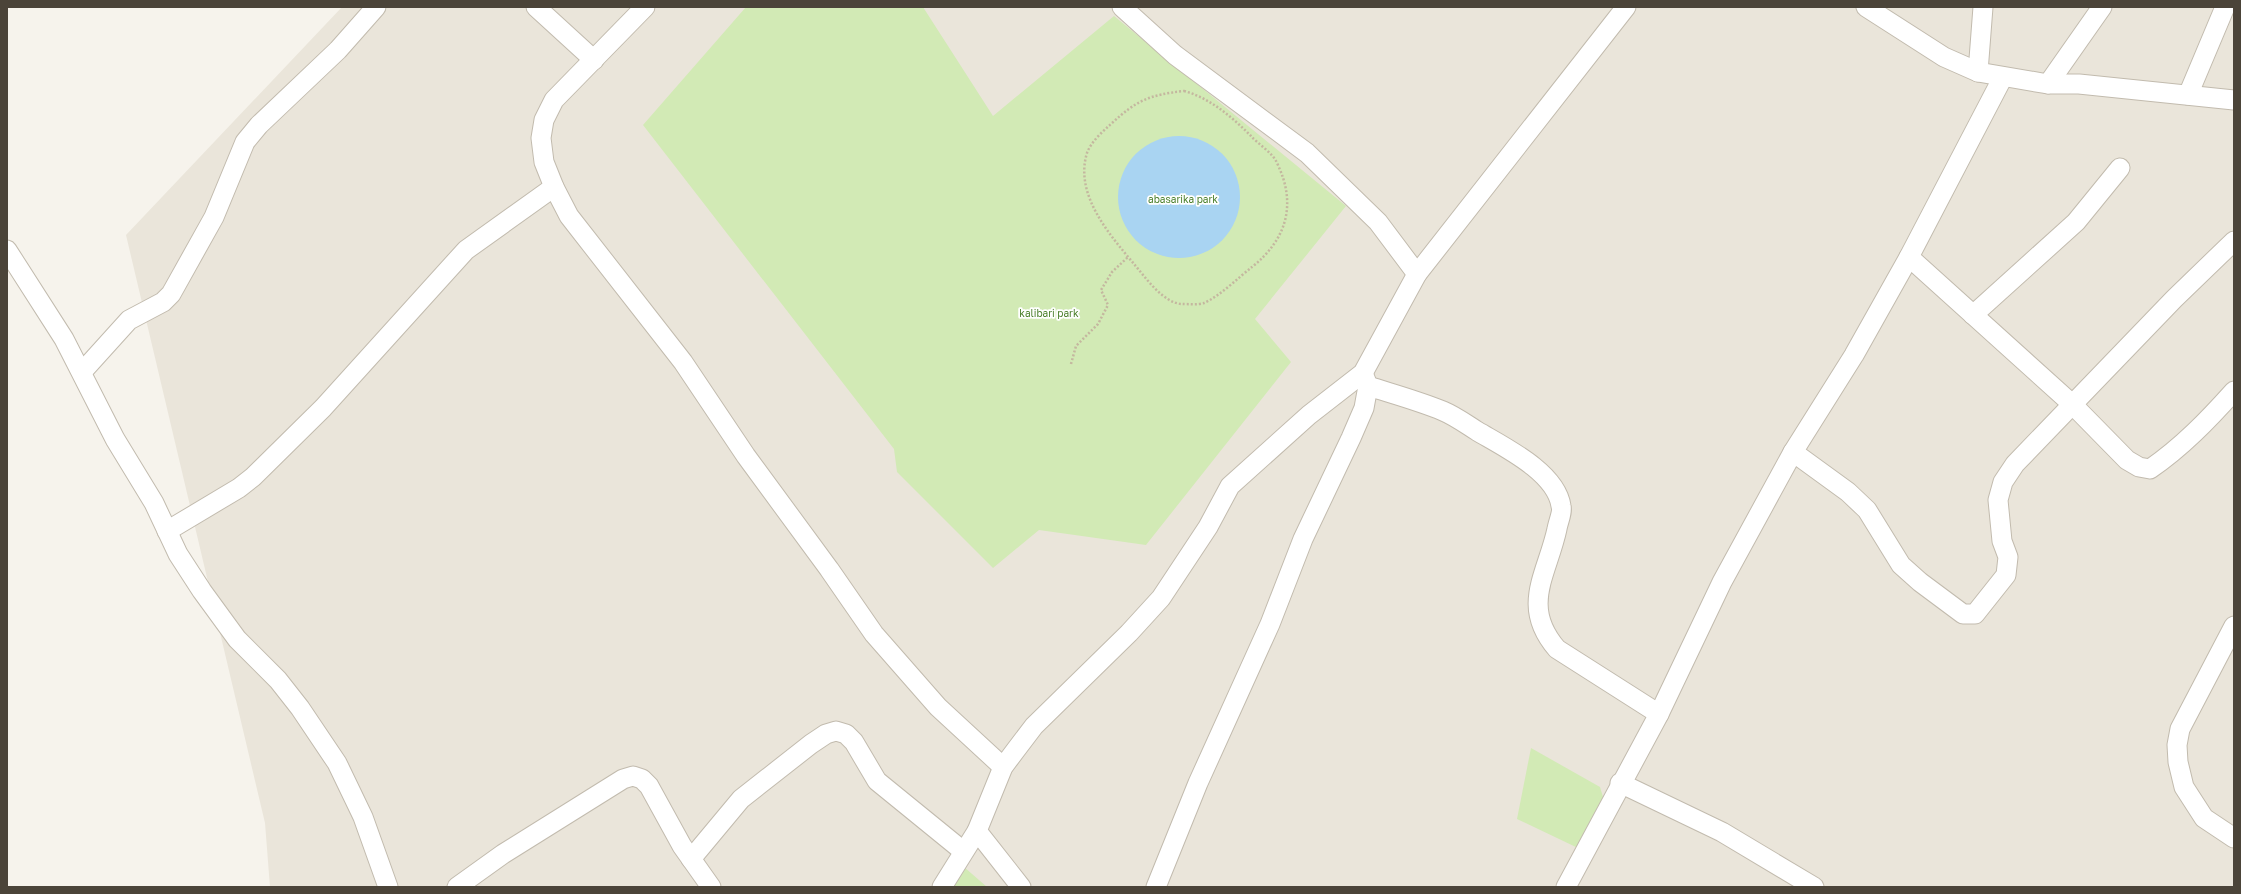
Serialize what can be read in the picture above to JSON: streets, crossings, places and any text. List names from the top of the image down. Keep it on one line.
{"parks":["abasarika park","kalibari park"]}
